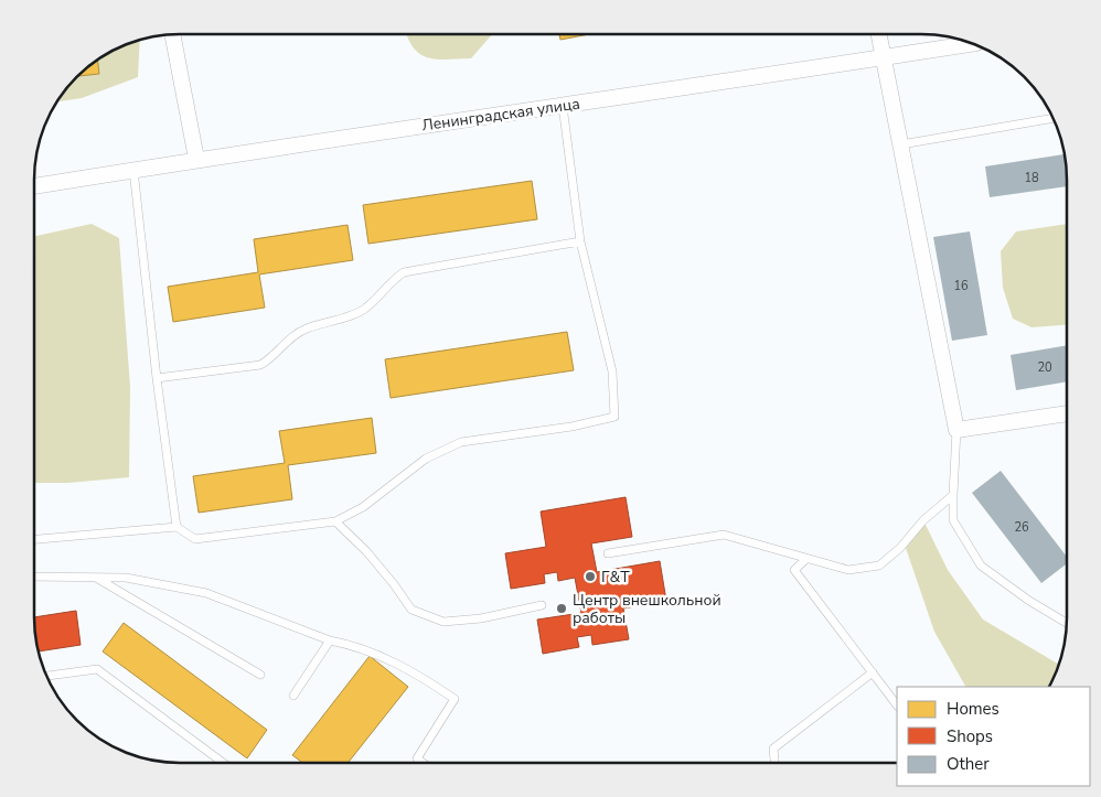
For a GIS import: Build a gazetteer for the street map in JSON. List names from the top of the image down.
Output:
{
  "streets": {
    "street": ["Ленинградская улица"]
  },
  "places": ["Г&Т", "Центр внешкольной работы"],
  "house_numbers": [
    "18",
    "16",
    "20",
    "26"
  ],
  "legend": ["Homes", "Shops", "Other"]
}
